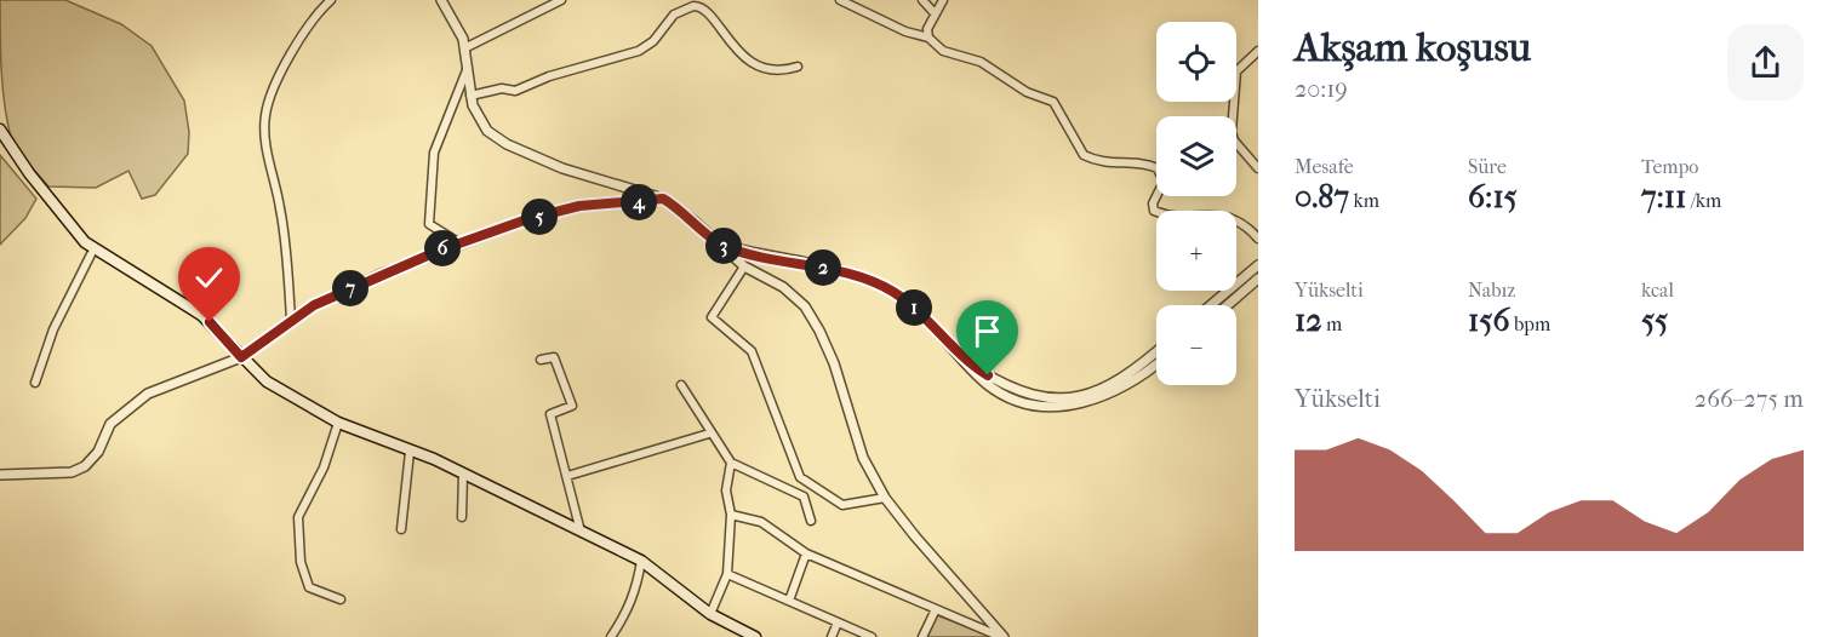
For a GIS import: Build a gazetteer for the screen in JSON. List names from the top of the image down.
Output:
{
  "page": {
    "heading": ["Akşam koşusu", "20:19"],
    "map_buttons": ["+", "−"],
    "stats": [
      ["Mesafe", "0.87 km"],
      ["Süre", "6:15"],
      ["Tempo", "7:11 /km"],
      ["Yükselti", "12 m"],
      ["Nabız", "156 bpm"],
      ["kcal", "55"]
    ],
    "pins": [
      "4",
      "5",
      "3",
      "6",
      "2",
      "7",
      "1"
    ],
    "chart": ["Yükselti", "266–275 m"]
  }
}
